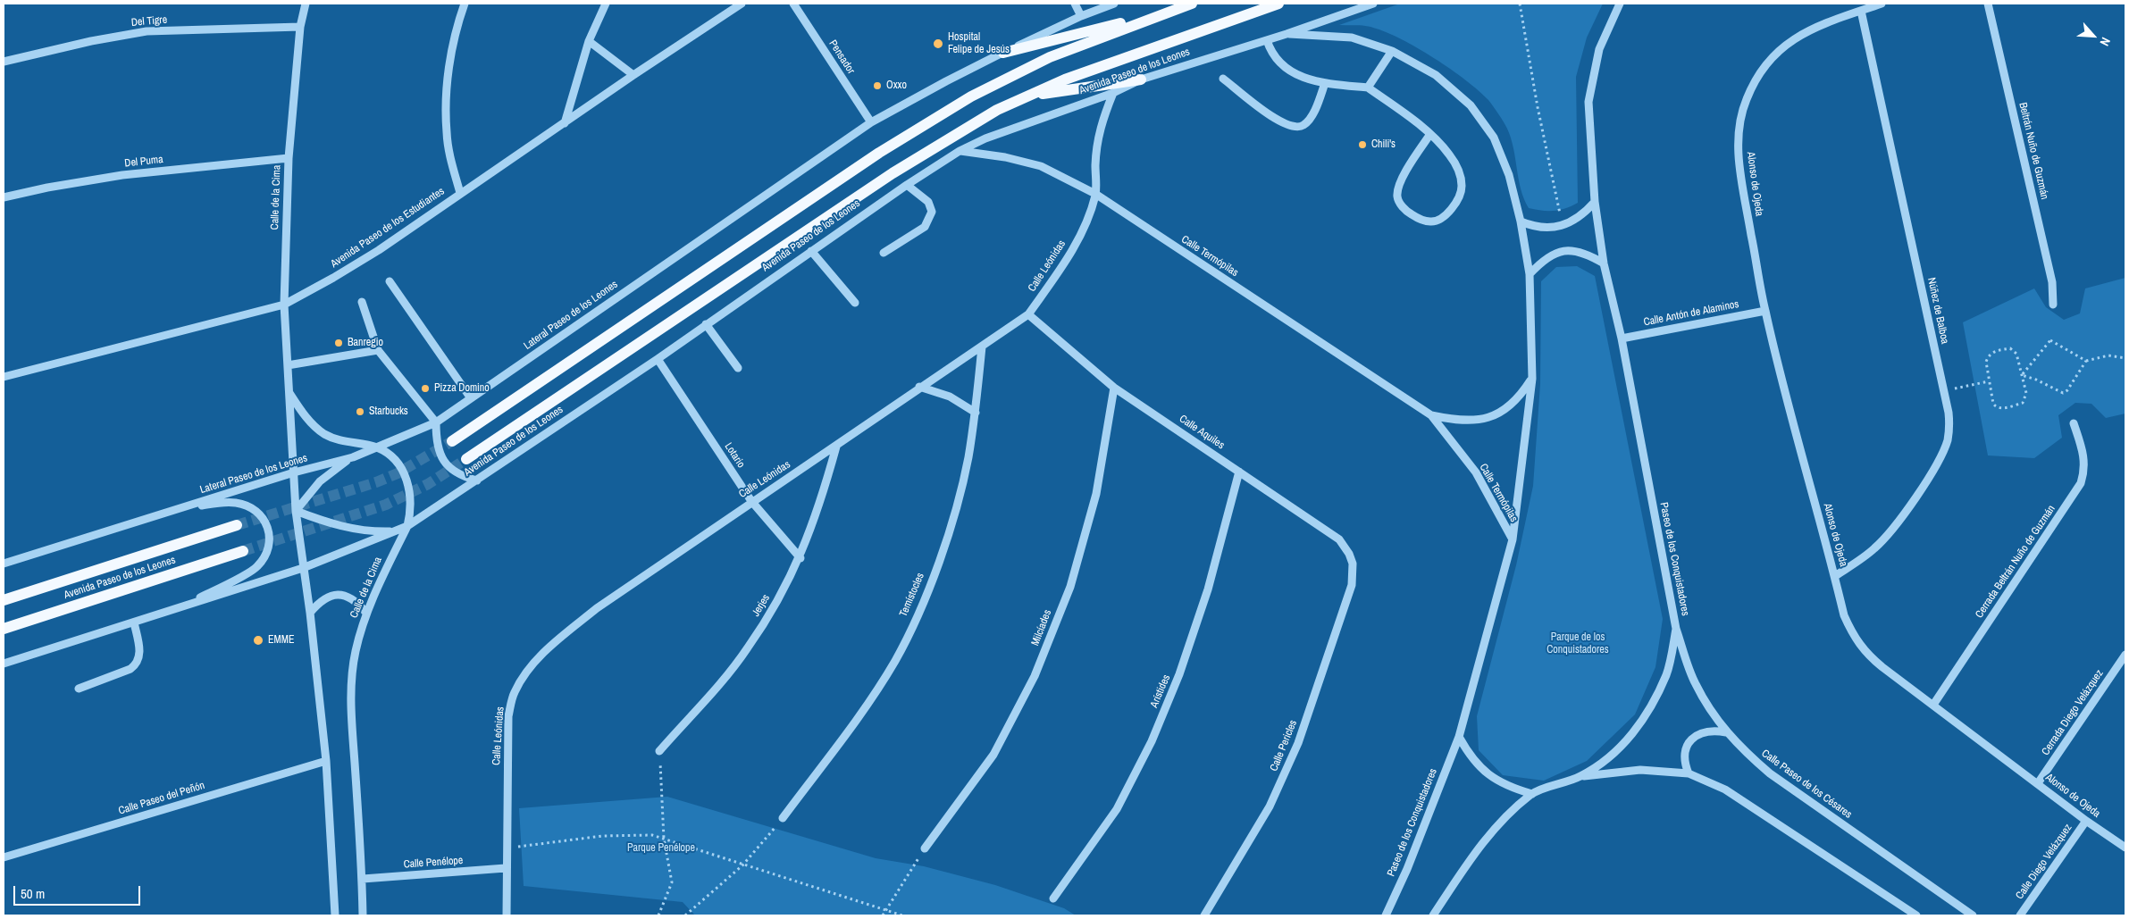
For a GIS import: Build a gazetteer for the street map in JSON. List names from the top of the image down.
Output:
{
  "streets": {
    "main road": ["Avenida Paseo de los Leones"],
    "street": [
      "Del Tigre",
      "Pensador",
      "Beltrán Nuño de Guzmán",
      "Del Puma",
      "Alonso de Ojeda",
      "Calle de la Cima",
      "Avenida Paseo de los Estudiantes",
      "Calle Termópilas",
      "Calle Leónidas",
      "Núñez de Balboa",
      "Calle Antón de Alaminos",
      "Lateral Paseo de los Leones",
      "Calle Aquiles",
      "Lotario",
      "Paseo de los Conquistadores",
      "Cerrada Beltrán Nuño de Guzmán",
      "Temístocles",
      "Jerjes",
      "Milcíades",
      "Arístides",
      "Cerrada Diego Velázquez",
      "Calle Pericles",
      "Calle Paseo de los Césares",
      "Calle Paseo del Peñón",
      "Calle Diego Velázquez",
      "Calle Penélope"
    ]
  },
  "crossings": [
    ["Del Tigre", "Calle de la Cima"],
    ["Pensador", "Lateral Paseo de los Leones"],
    ["Avenida Paseo de los Leones", "Calle de la Cima"],
    ["Avenida Paseo de los Leones", "Calle Termópilas"],
    ["Avenida Paseo de los Leones", "Calle Leónidas"],
    ["Avenida Paseo de los Leones", "Lotario"],
    ["Avenida Paseo de los Leones", "Paseo de los Conquistadores"],
    ["Del Puma", "Calle de la Cima"],
    ["Alonso de Ojeda", "Núñez de Balboa"],
    ["Alonso de Ojeda", "Calle Antón de Alaminos"],
    ["Alonso de Ojeda", "Cerrada Beltrán Nuño de Guzmán"],
    ["Alonso de Ojeda", "Cerrada Diego Velázquez"],
    ["Alonso de Ojeda", "Calle Diego Velázquez"],
    ["Calle de la Cima", "Avenida Paseo de los Estudiantes"],
    ["Calle de la Cima", "Lateral Paseo de los Leones"],
    ["Calle de la Cima", "Calle Paseo del Peñón"],
    ["Calle de la Cima", "Calle Penélope"],
    ["Calle Termópilas", "Calle Leónidas"],
    ["Calle Termópilas", "Paseo de los Conquistadores"],
    ["Calle Leónidas", "Calle Aquiles"],
    ["Calle Leónidas", "Lotario"],
    ["Calle Leónidas", "Temístocles"],
    ["Calle Leónidas", "Jerjes"],
    ["Calle Leónidas", "Calle Penélope"],
    ["Calle Antón de Alaminos", "Paseo de los Conquistadores"],
    ["Calle Aquiles", "Milcíades"],
    ["Calle Aquiles", "Arístides"],
    ["Calle Aquiles", "Calle Pericles"],
    ["Lotario", "Jerjes"],
    ["Paseo de los Conquistadores", "Calle Paseo de los Césares"]
  ],
  "parks": ["Parque de los Conquistadores", "Parque Penélope"],
  "places": [
    "Hospital Felipe de Jesús",
    "Oxxo",
    "Chili's",
    "Banregio",
    "Pizza Domino",
    "Starbucks",
    "EMME"
  ],
  "scale_bar": "50 m",
  "north": "bottom right"
}
